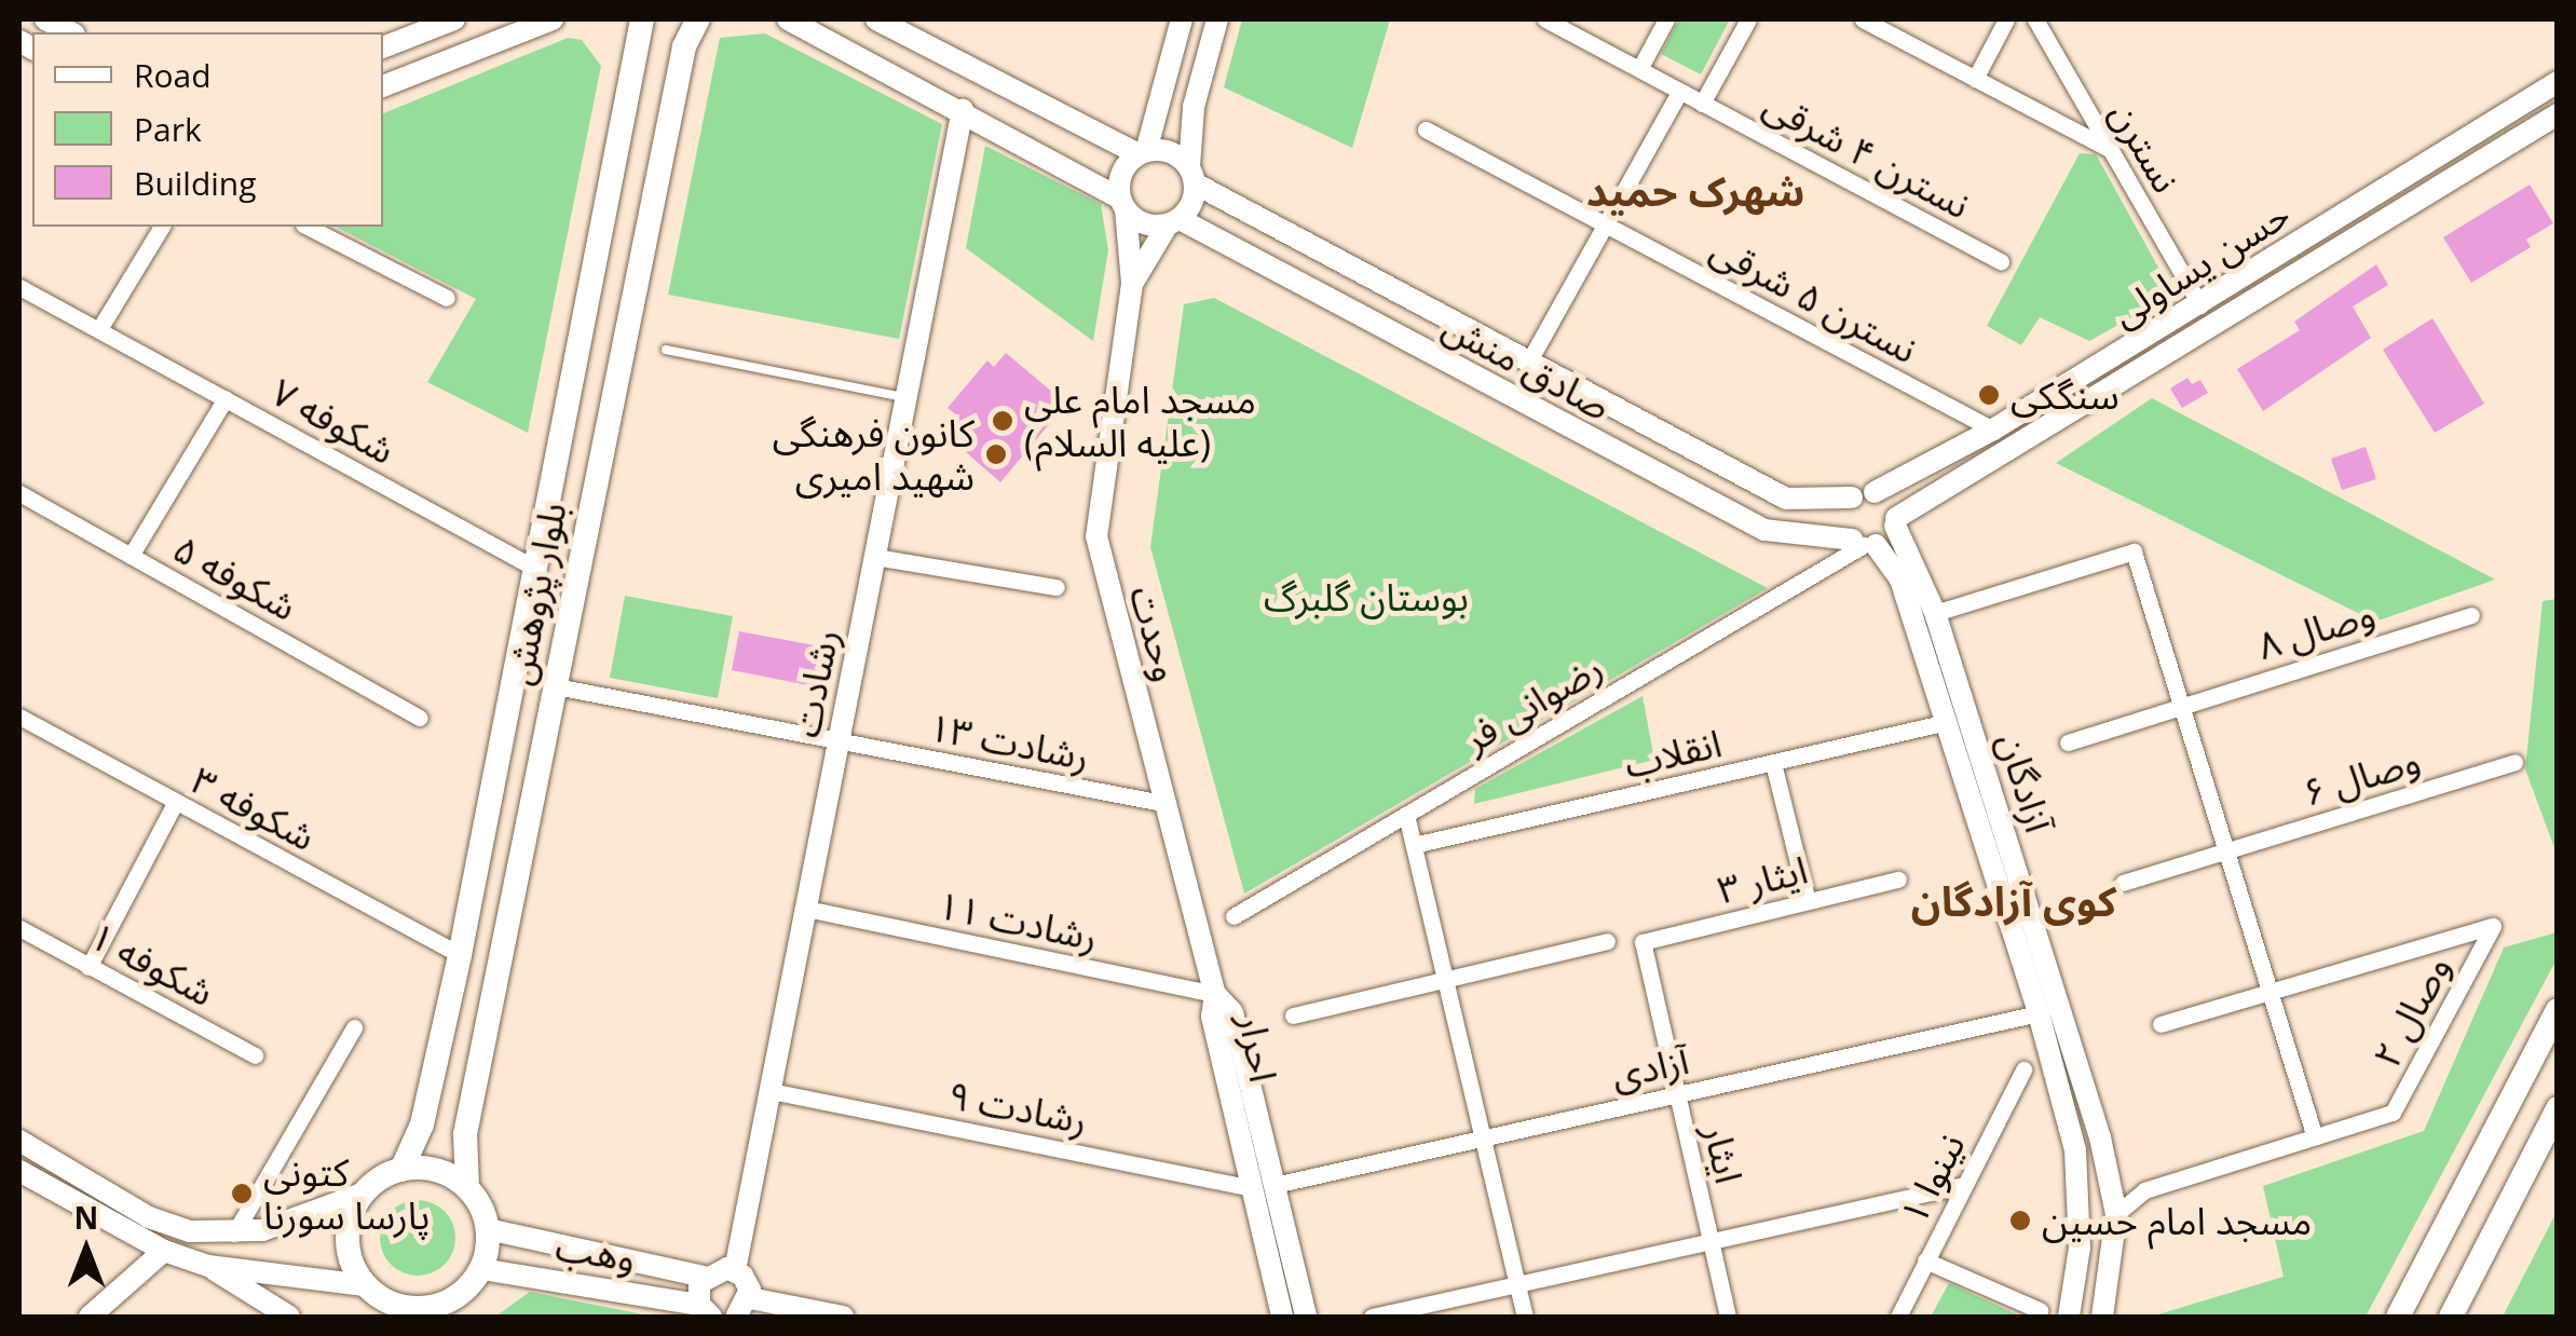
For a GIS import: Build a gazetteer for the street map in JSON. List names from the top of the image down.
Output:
{
  "streets": {
    "main road": ["بلوار پژوهش"],
    "street": [
      "نسترن",
      "نسترن ۴ شرقی",
      "حسن یساولی",
      "نسترن ۵ شرقی",
      "صادق منش",
      "شکوفه ۷",
      "شکوفه ۵",
      "وصال ۸",
      "وحدت",
      "رشادت",
      "رضوانی فر",
      "رشادت ۱۳",
      "انقلاب",
      "وصال ۶",
      "آزادگان",
      "شکوفه ۳",
      "ایثار ۳",
      "رشادت ۱۱",
      "شکوفه ۱",
      "وصال ۲",
      "احرار",
      "آزادی",
      "رشادت ۹",
      "ایثار",
      "نینوا ۱",
      "وهب"
    ]
  },
  "crossings": [
    ["نسترن", "حسن یساولی"],
    ["حسن یساولی", "نسترن ۵ شرقی"],
    ["حسن یساولی", "صادق منش"],
    ["حسن یساولی", "رضوانی فر"],
    ["حسن یساولی", "آزادگان"],
    ["صادق منش", "وحدت"],
    ["صادق منش", "رضوانی فر"],
    ["صادق منش", "آزادگان"],
    ["شکوفه ۷", "بلوار پژوهش"],
    ["بلوار پژوهش", "رشادت ۱۳"],
    ["بلوار پژوهش", "شکوفه ۳"],
    ["بلوار پژوهش", "وهب"],
    ["وحدت", "رشادت ۱۳"],
    ["وحدت", "رشادت ۱۱"],
    ["وحدت", "احرار"],
    ["رشادت", "رشادت ۱۳"],
    ["رشادت", "رشادت ۱۱"],
    ["رشادت", "رشادت ۹"],
    ["رضوانی فر", "آزادگان"],
    ["انقلاب", "آزادگان"],
    ["آزادگان", "وصال ۲"],
    ["آزادگان", "آزادی"],
    ["ایثار ۳", "ایثار"],
    ["رشادت ۱۱", "احرار"],
    ["احرار", "آزادی"],
    ["احرار", "رشادت ۹"],
    ["آزادی", "رشادت ۹"],
    ["آزادی", "ایثار"]
  ],
  "districts": ["شهرک حمید", "کوی آزادگان"],
  "parks": ["بوستان گلبرگ"],
  "places": [
    "سنگکی",
    "مسجد امام علی (علیه السلام)",
    "کانون فرهنگی شهید امیری",
    "کتونی پارسا سورنا",
    "مسجد امام حسین"
  ],
  "legend": ["Road", "Park", "Building"],
  "north": "top"
}
